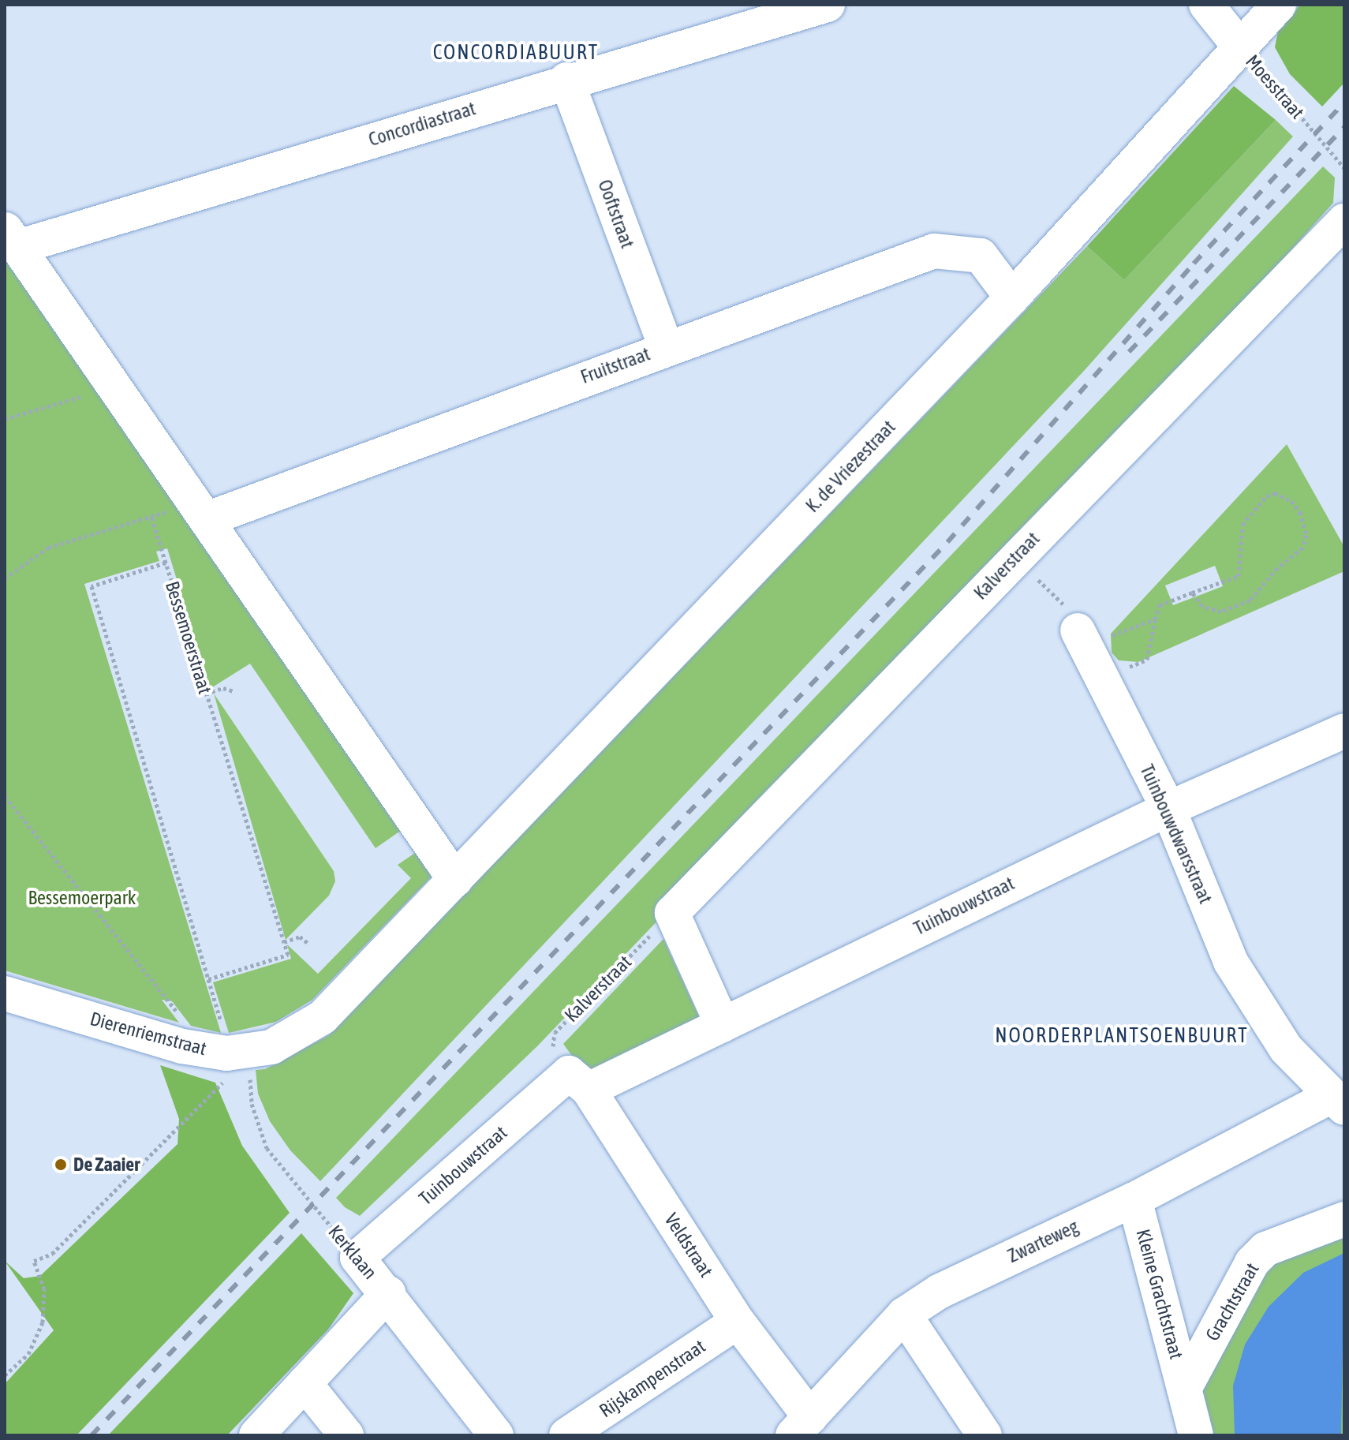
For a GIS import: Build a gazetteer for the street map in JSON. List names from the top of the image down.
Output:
{
  "streets": {
    "street": [
      "Moesstraat",
      "Concordiastraat",
      "Ooftstraat",
      "Fruitstraat",
      "K. de Vriezestraat",
      "Kalverstraat",
      "Tuinbouwdwarsstraat",
      "Tuinbouwstraat",
      "Dierenriemstraat",
      "Zwarteweg",
      "Veldstraat",
      "Kerklaan",
      "Kleine Grachtstraat",
      "Grachtstraat",
      "Rijskampenstraat"
    ],
    "path": ["Bessemoerstraat"]
  },
  "crossings": [
    ["Moesstraat", "K. de Vriezestraat"],
    ["Concordiastraat", "Ooftstraat"],
    ["Ooftstraat", "Fruitstraat"],
    ["Fruitstraat", "K. de Vriezestraat"],
    ["Kalverstraat", "Tuinbouwstraat"],
    ["Kalverstraat", "Veldstraat"],
    ["Bessemoerstraat", "Dierenriemstraat"],
    ["Bessemoerstraat", "Kerklaan"],
    ["Tuinbouwdwarsstraat", "Tuinbouwstraat"],
    ["Tuinbouwdwarsstraat", "Zwarteweg"],
    ["Tuinbouwstraat", "Veldstraat"],
    ["Tuinbouwstraat", "Kerklaan"],
    ["Dierenriemstraat", "Kerklaan"],
    ["Zwarteweg", "Veldstraat"],
    ["Zwarteweg", "Kleine Grachtstraat"],
    ["Veldstraat", "Rijskampenstraat"],
    ["Kleine Grachtstraat", "Grachtstraat"]
  ],
  "districts": ["CONCORDIABUURT", "NOORDERPLANTSOENBUURT"],
  "parks": ["Bessemoerpark"],
  "places": ["De Zaaier"]
}
